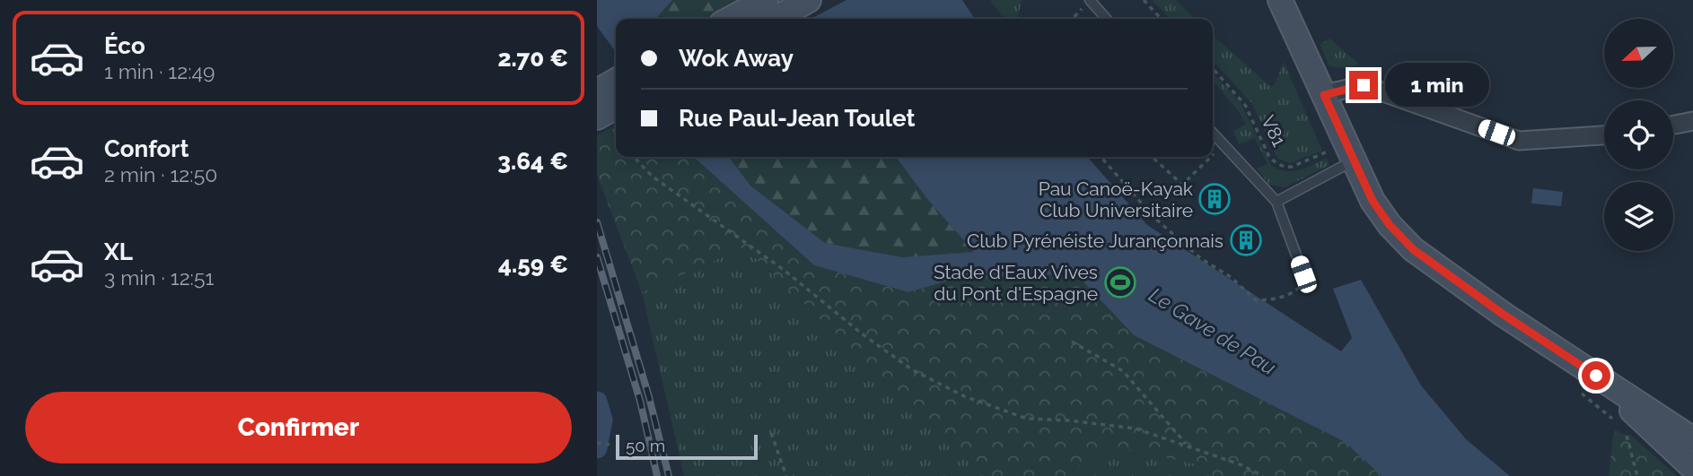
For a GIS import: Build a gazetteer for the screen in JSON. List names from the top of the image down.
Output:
{
  "streets": {
    "path": ["V81"]
  },
  "water": ["Le Gave de Pau"],
  "places": {
    "building": ["Pau Canoë-Kayak Club Universitaire", "Club Pyrénéiste Jurançonnais"],
    "sports": ["Stade d'Eaux Vives du Pont d'Espagne"]
  },
  "scale_bar": "50 m",
  "north": "left",
  "page": {
    "list": [
      {
        "name": "Éco",
        "note": "1 min · 12:49",
        "value": "2.70 €"
      },
      {
        "name": "Confort",
        "note": "2 min · 12:50",
        "value": "3.64 €"
      },
      {
        "name": "XL",
        "note": "3 min · 12:51",
        "value": "4.59 €"
      }
    ],
    "banner": ["Wok Away", "Rue Paul-Jean Toulet"],
    "bubble": "1 min",
    "buttons": "Confirmer",
    "scale": "50 m"
  }
}
